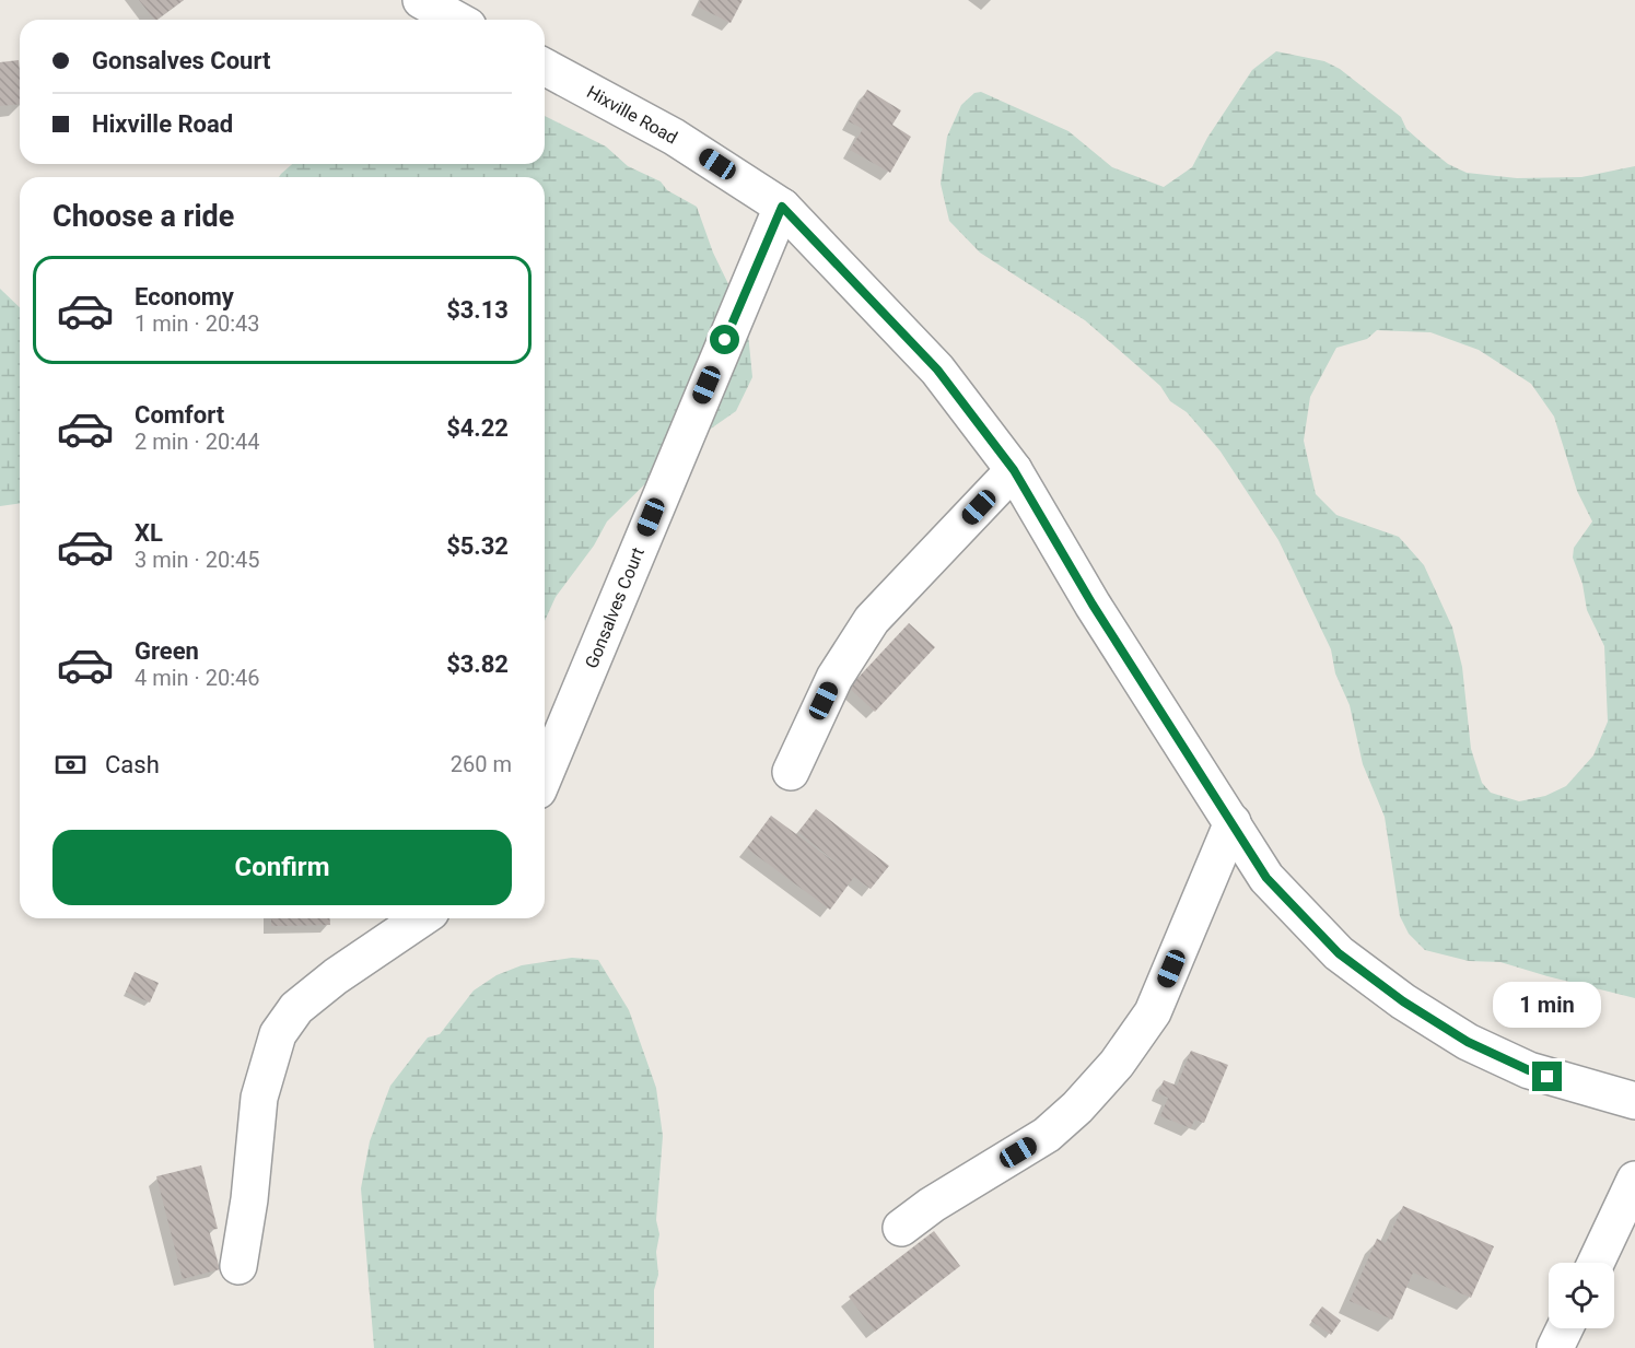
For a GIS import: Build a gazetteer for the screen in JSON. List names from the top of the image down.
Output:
{
  "streets": {
    "street": ["Hixville Road", "Gonsalves Court"]
  },
  "crossings": [
    ["Hixville Road", "Gonsalves Court"]
  ],
  "page": {
    "banner": ["Gonsalves Court", "Hixville Road"],
    "heading": "Choose a ride",
    "list": [
      {
        "name": "Economy",
        "note": "1 min · 20:43",
        "value": "$3.13"
      },
      {
        "name": "Comfort",
        "note": "2 min · 20:44",
        "value": "$4.22"
      },
      {
        "name": "XL",
        "note": "3 min · 20:45",
        "value": "$5.32"
      },
      {
        "name": "Green",
        "note": "4 min · 20:46",
        "value": "$3.82"
      }
    ],
    "pay": ["Cash", "260 m"],
    "buttons": "Confirm",
    "bubble": "1 min"
  }
}
